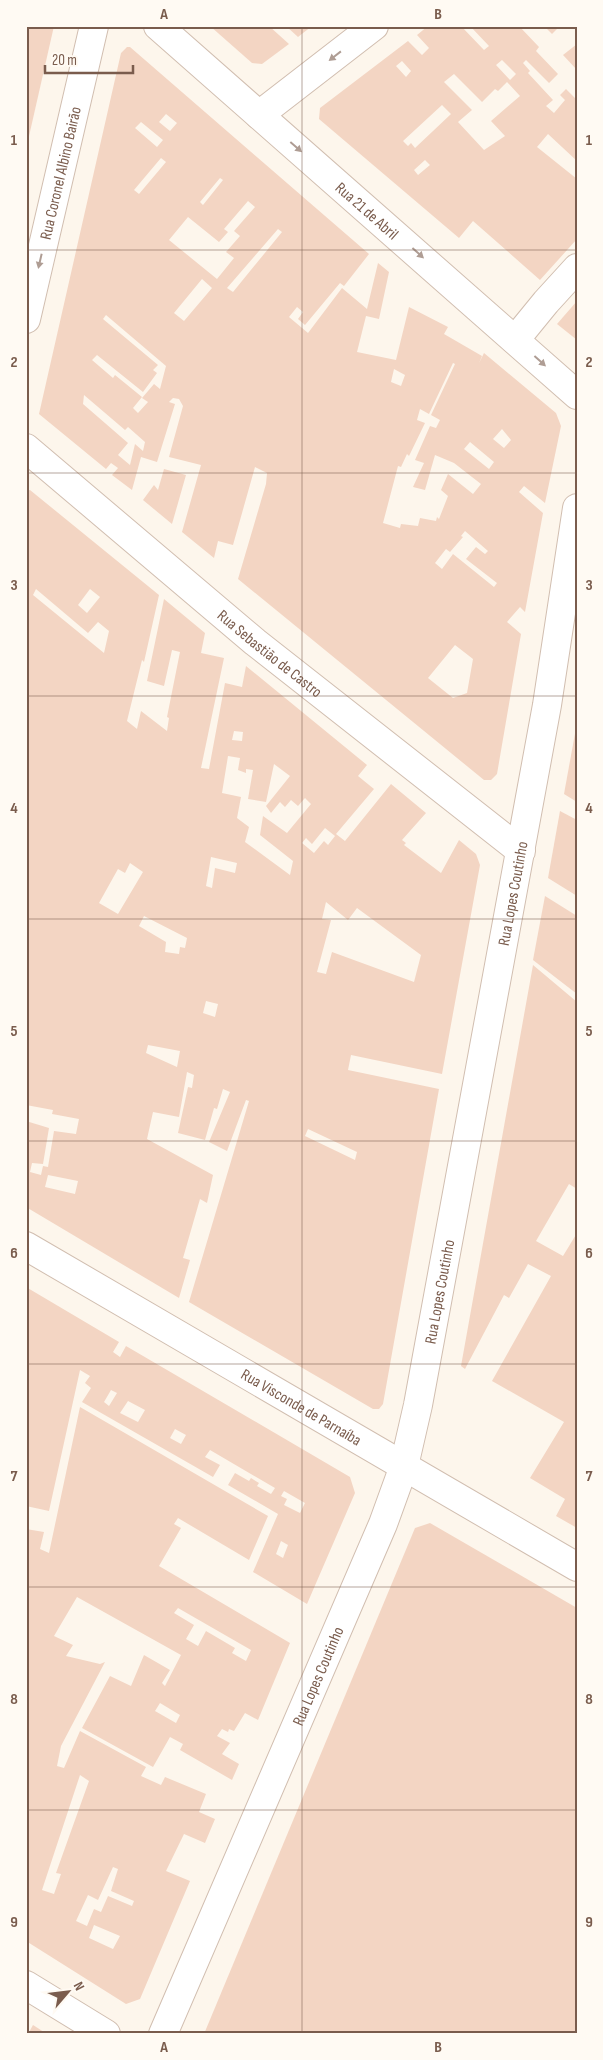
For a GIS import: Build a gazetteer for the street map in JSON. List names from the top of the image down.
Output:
{
  "streets": {
    "street": [
      "Rua Coronel Albino Bairão",
      "Rua 21 de Abril",
      "Rua Sebastião de Castro",
      "Rua Lopes Coutinho",
      "Rua Visconde de Parnaíba"
    ]
  },
  "crossings": [
    ["Rua Sebastião de Castro", "Rua Lopes Coutinho"],
    ["Rua Lopes Coutinho", "Rua Visconde de Parnaíba"]
  ],
  "one_way": ["Rua Coronel Albino Bairão", "Rua 21 de Abril"],
  "scale_bar": "20 m",
  "north": "top right",
  "grid": {
    "columns": ["A", "B"],
    "rows": [
      "1",
      "2",
      "3",
      "4",
      "5",
      "6",
      "7",
      "8",
      "9"
    ]
  }
}
